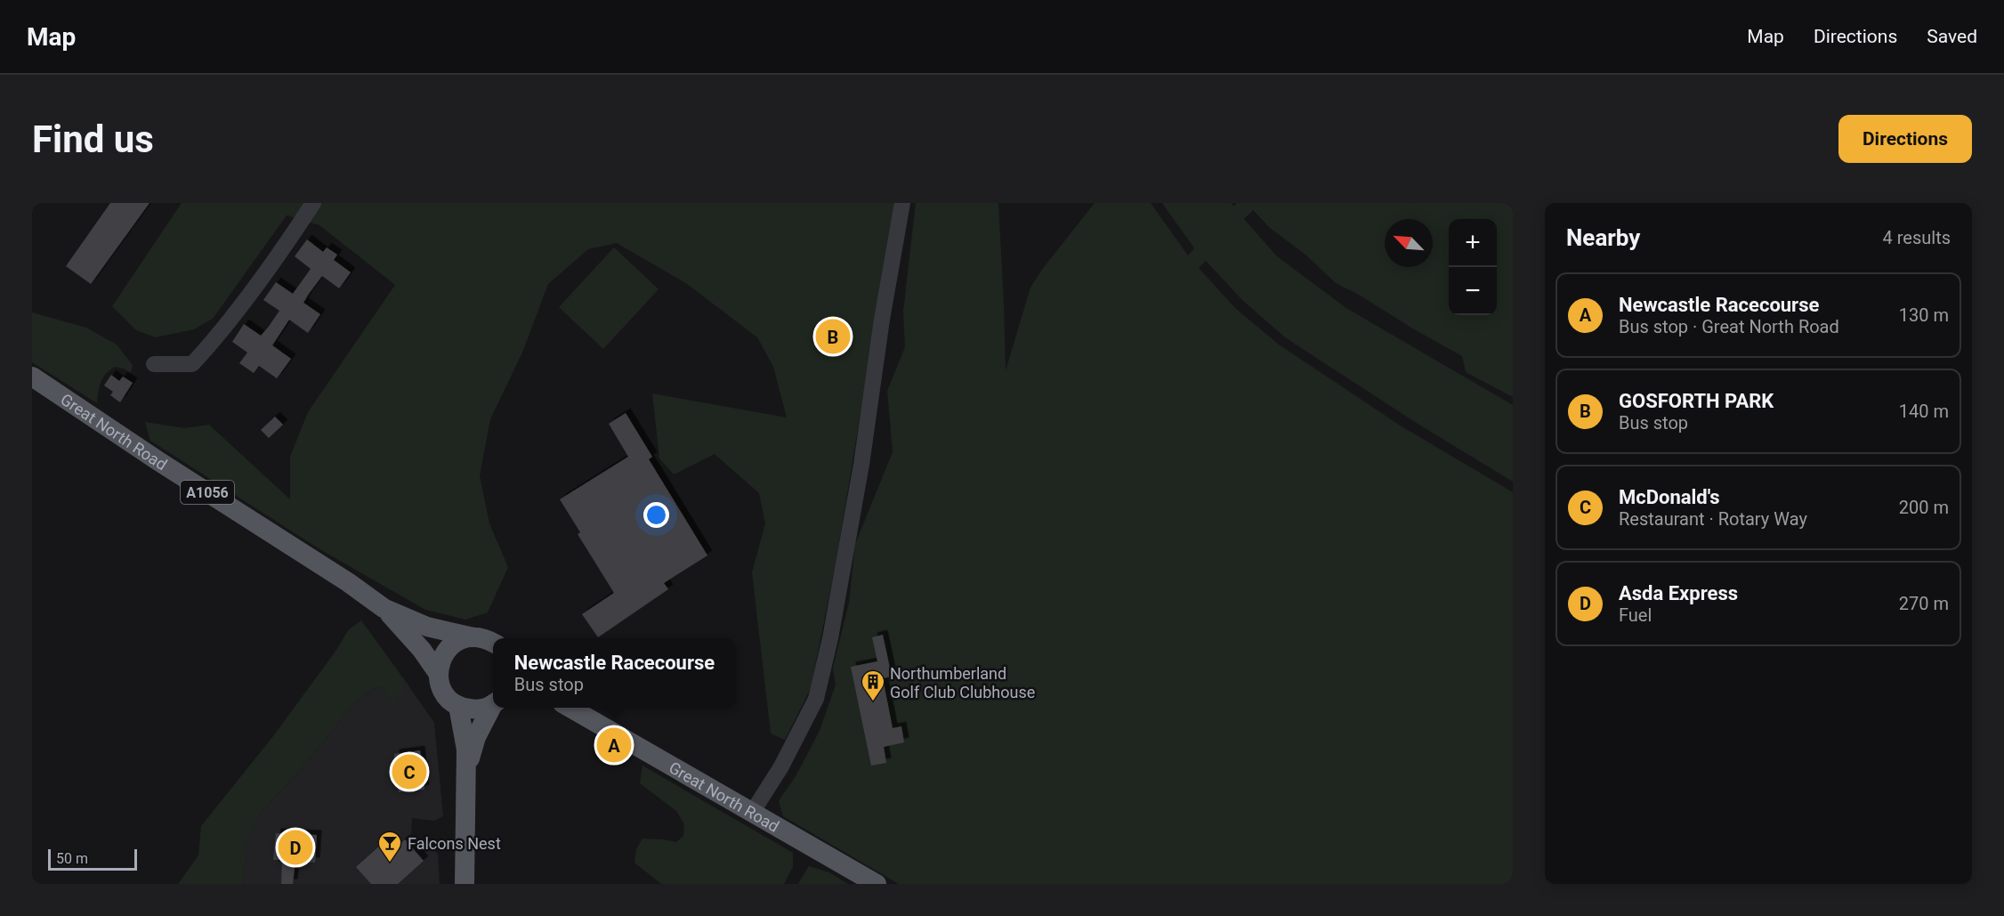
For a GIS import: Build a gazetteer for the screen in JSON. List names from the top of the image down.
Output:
{
  "streets": {
    "main road": ["Great North Road", "A1056"]
  },
  "crossings": [
    ["Great North Road", "A1056"]
  ],
  "places": {
    "building": ["Northumberland Golf Club Clubhouse"],
    "bar": ["Falcons Nest"]
  },
  "scale_bar": "50 m",
  "north": "top left",
  "page": {
    "header": "Map",
    "nav": ["Map", "Directions", "Saved"],
    "buttons": "Directions",
    "title": "Find us",
    "heading": ["Nearby", "4 results"],
    "map_buttons": ["+", "−"],
    "list": [
      {
        "mark": "A",
        "name": "Newcastle Racecourse",
        "note": "Bus stop · Great North Road",
        "value": "130 m"
      },
      {
        "mark": "B",
        "name": "GOSFORTH PARK",
        "note": "Bus stop",
        "value": "140 m"
      },
      {
        "mark": "C",
        "name": "McDonald's",
        "note": "Restaurant · Rotary Way",
        "value": "200 m"
      },
      {
        "mark": "D",
        "name": "Asda Express",
        "note": "Fuel",
        "value": "270 m"
      }
    ],
    "pins": [
      "B",
      "A",
      "C",
      "D"
    ],
    "popup": ["Newcastle Racecourse", "Bus stop"],
    "scale": "50 m"
  }
}
